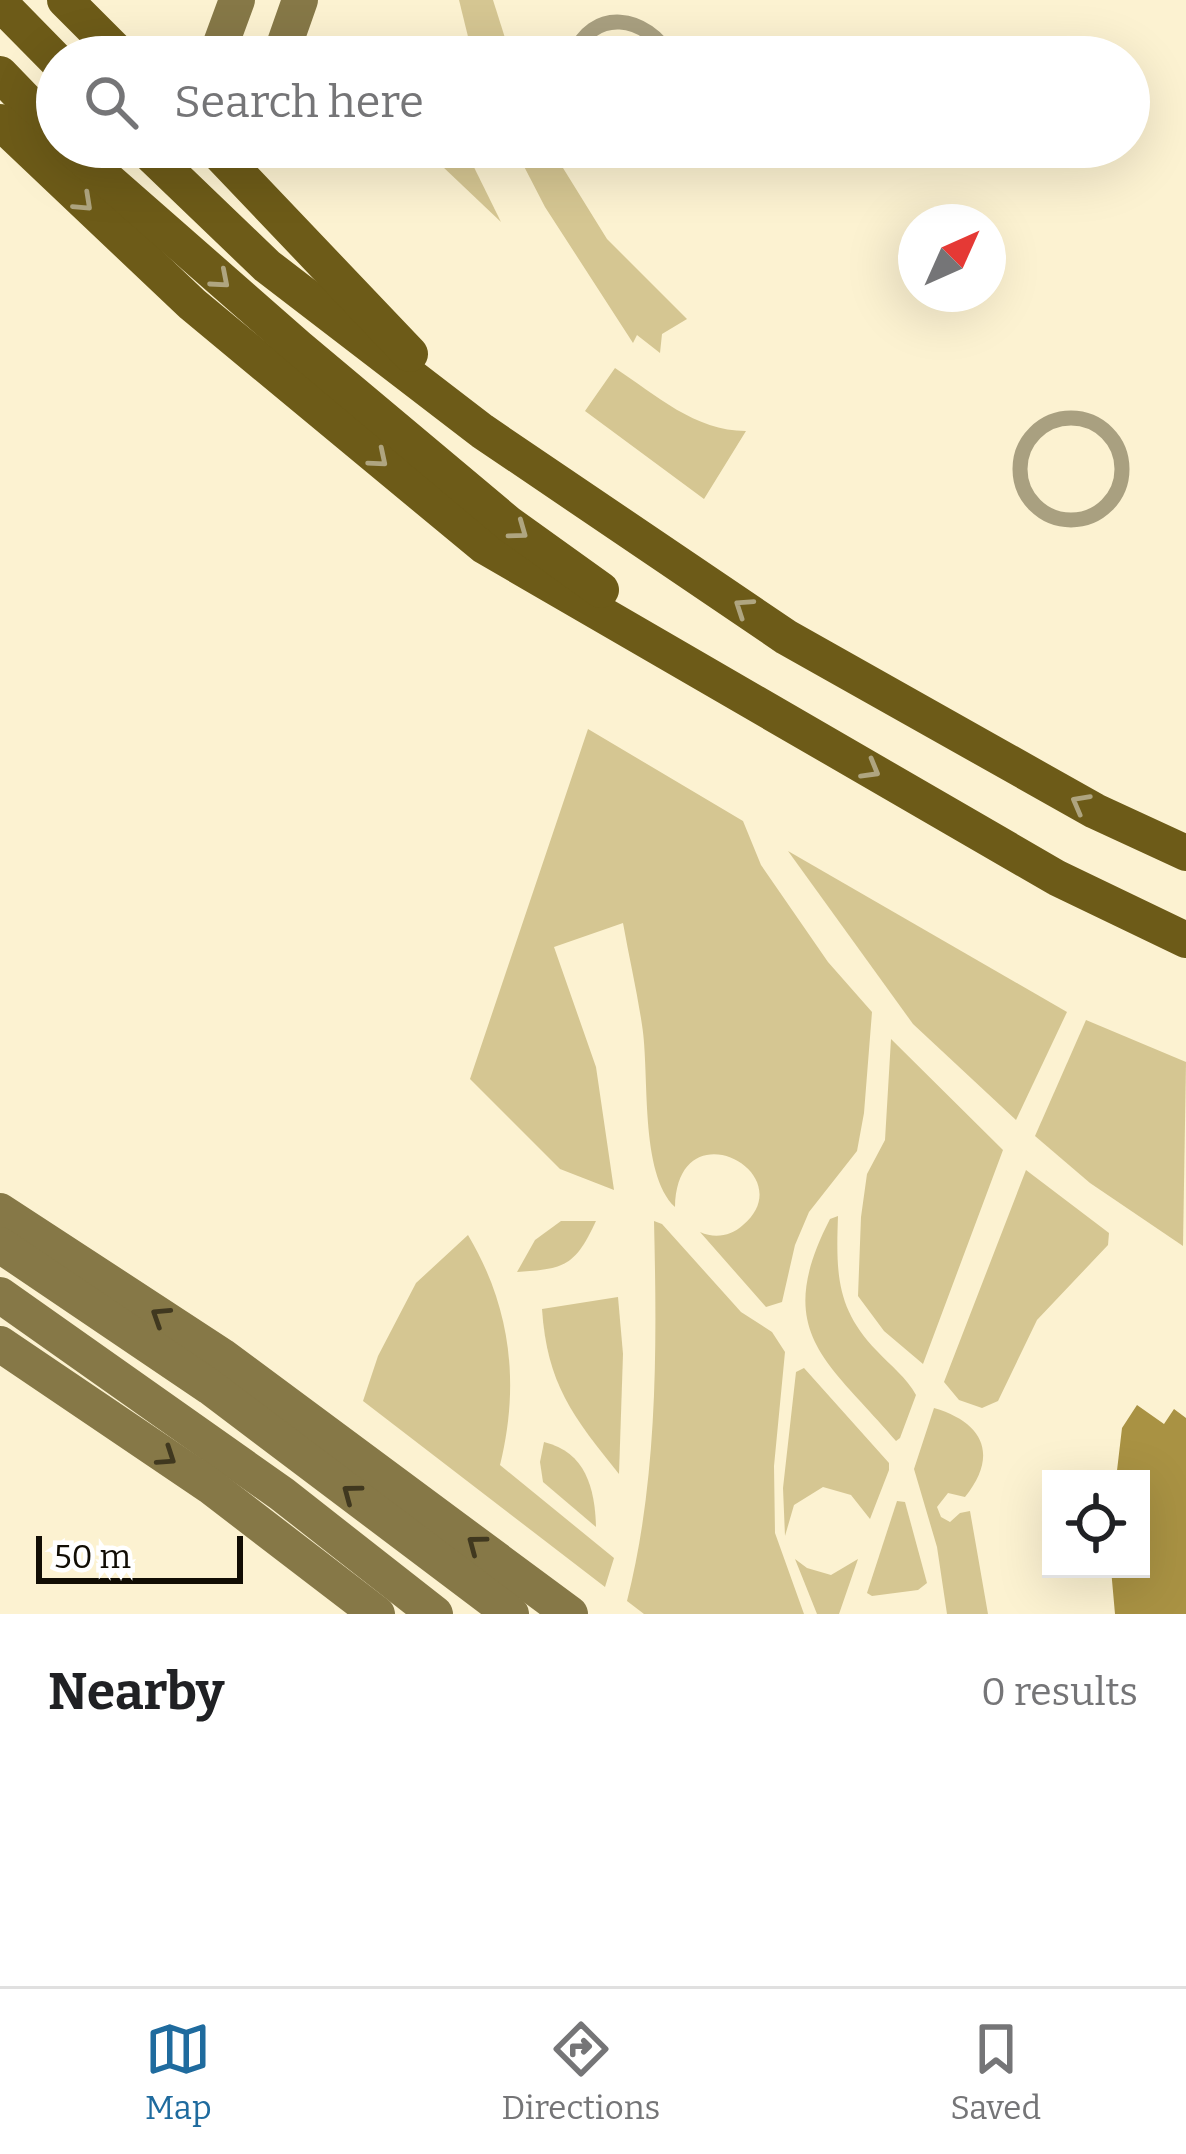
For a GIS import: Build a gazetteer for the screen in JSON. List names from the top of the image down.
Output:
{
  "scale_bar": "50 m",
  "north": "top right",
  "page": {
    "search": "Search here",
    "scale": "50 m",
    "heading": ["Nearby", "0 results"],
    "nav": ["Map", "Directions", "Saved"]
  }
}
